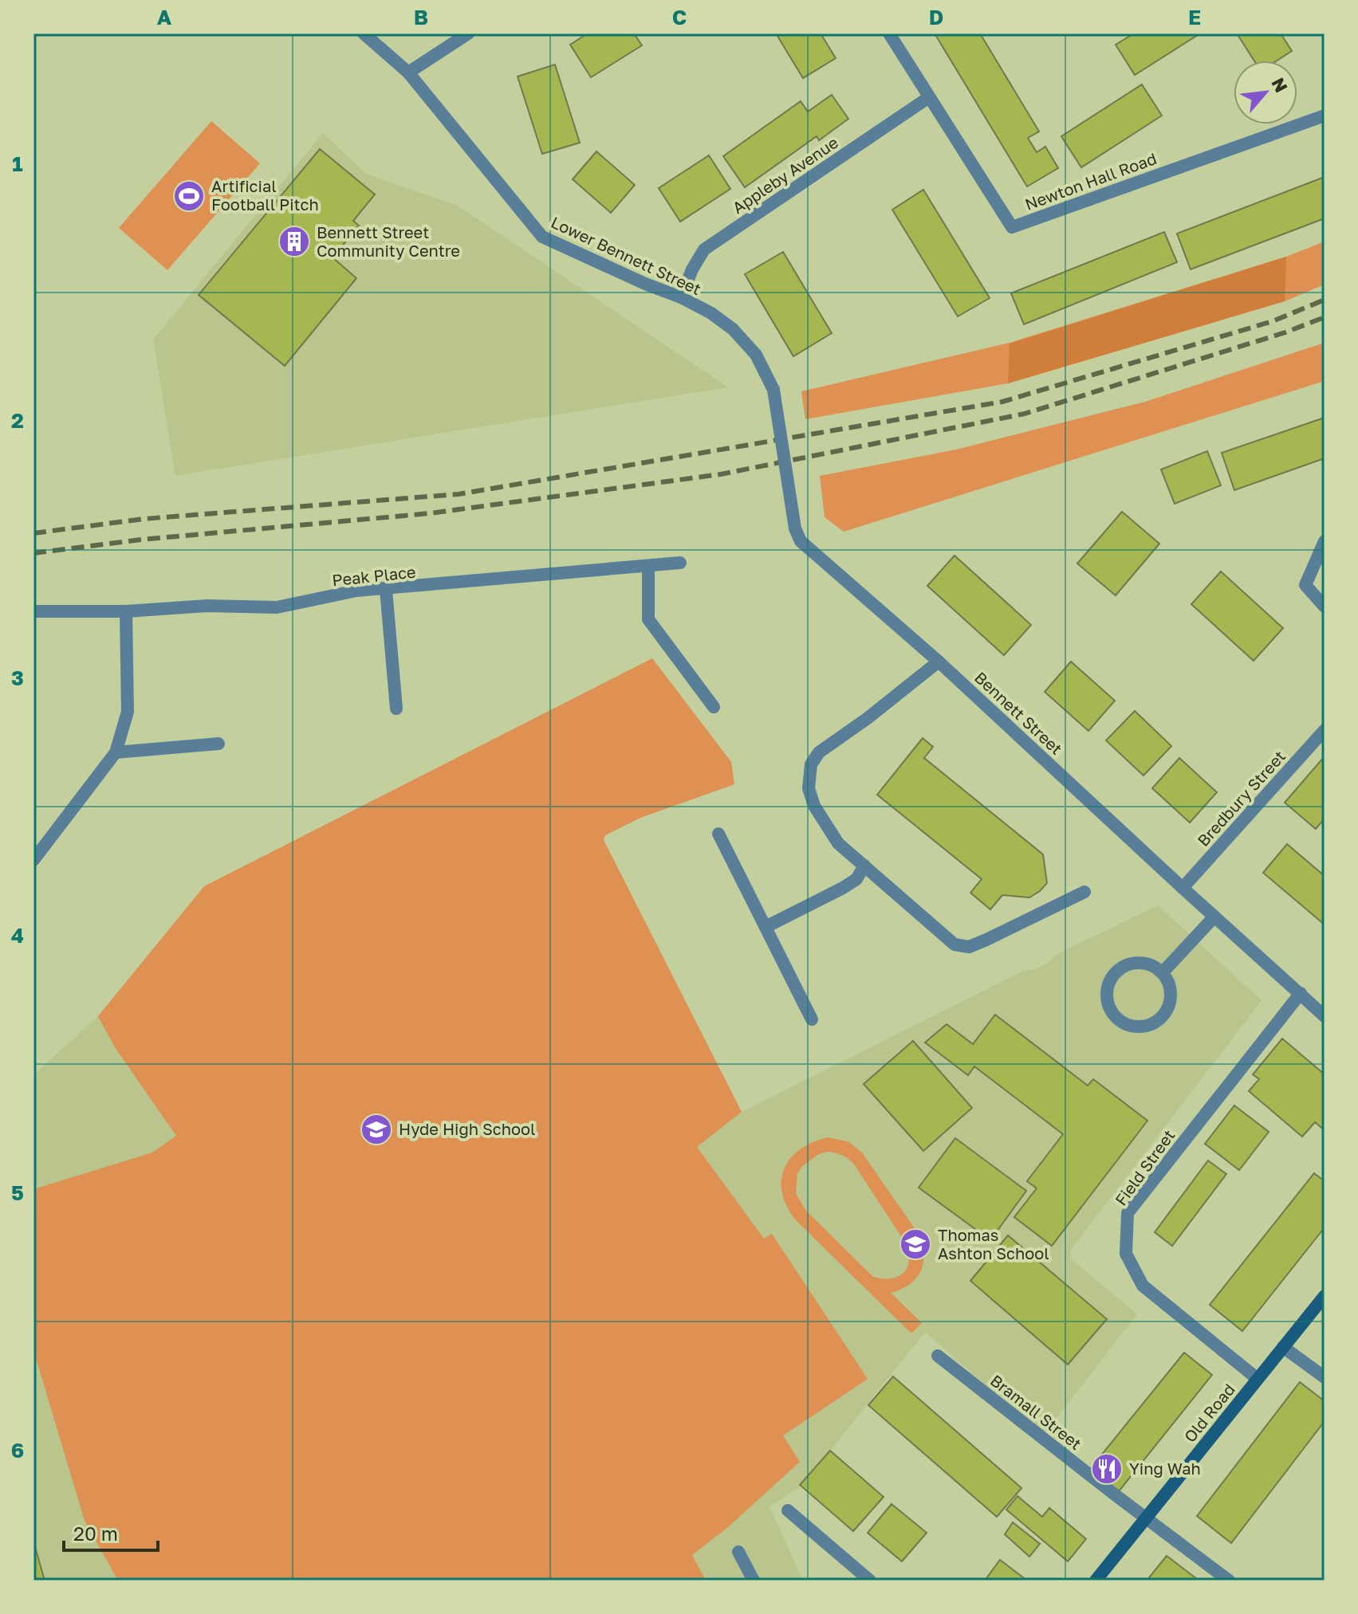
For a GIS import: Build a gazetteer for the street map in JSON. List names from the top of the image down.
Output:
{
  "streets": {
    "main road": ["Old Road"],
    "street": [
      "Appleby Avenue",
      "Newton Hall Road",
      "Lower Bennett Street",
      "Peak Place",
      "Bennett Street",
      "Bredbury Street",
      "Field Street",
      "Bramall Street"
    ]
  },
  "crossings": [
    ["Appleby Avenue", "Newton Hall Road"],
    ["Appleby Avenue", "Lower Bennett Street"],
    ["Lower Bennett Street", "Bennett Street"],
    ["Bennett Street", "Bredbury Street"],
    ["Bennett Street", "Field Street"],
    ["Field Street", "Old Road"],
    ["Bramall Street", "Old Road"]
  ],
  "places": {
    "sports": ["Artificial Football Pitch"],
    "building": ["Bennett Street Community Centre"],
    "school or university": ["Hyde High School", "Thomas Ashton School"],
    "restaurant": ["Ying Wah"]
  },
  "scale_bar": "20 m",
  "north": "top right",
  "grid": {
    "columns": [
      "A",
      "B",
      "C",
      "D",
      "E"
    ],
    "rows": [
      "1",
      "2",
      "3",
      "4",
      "5",
      "6"
    ]
  }
}
